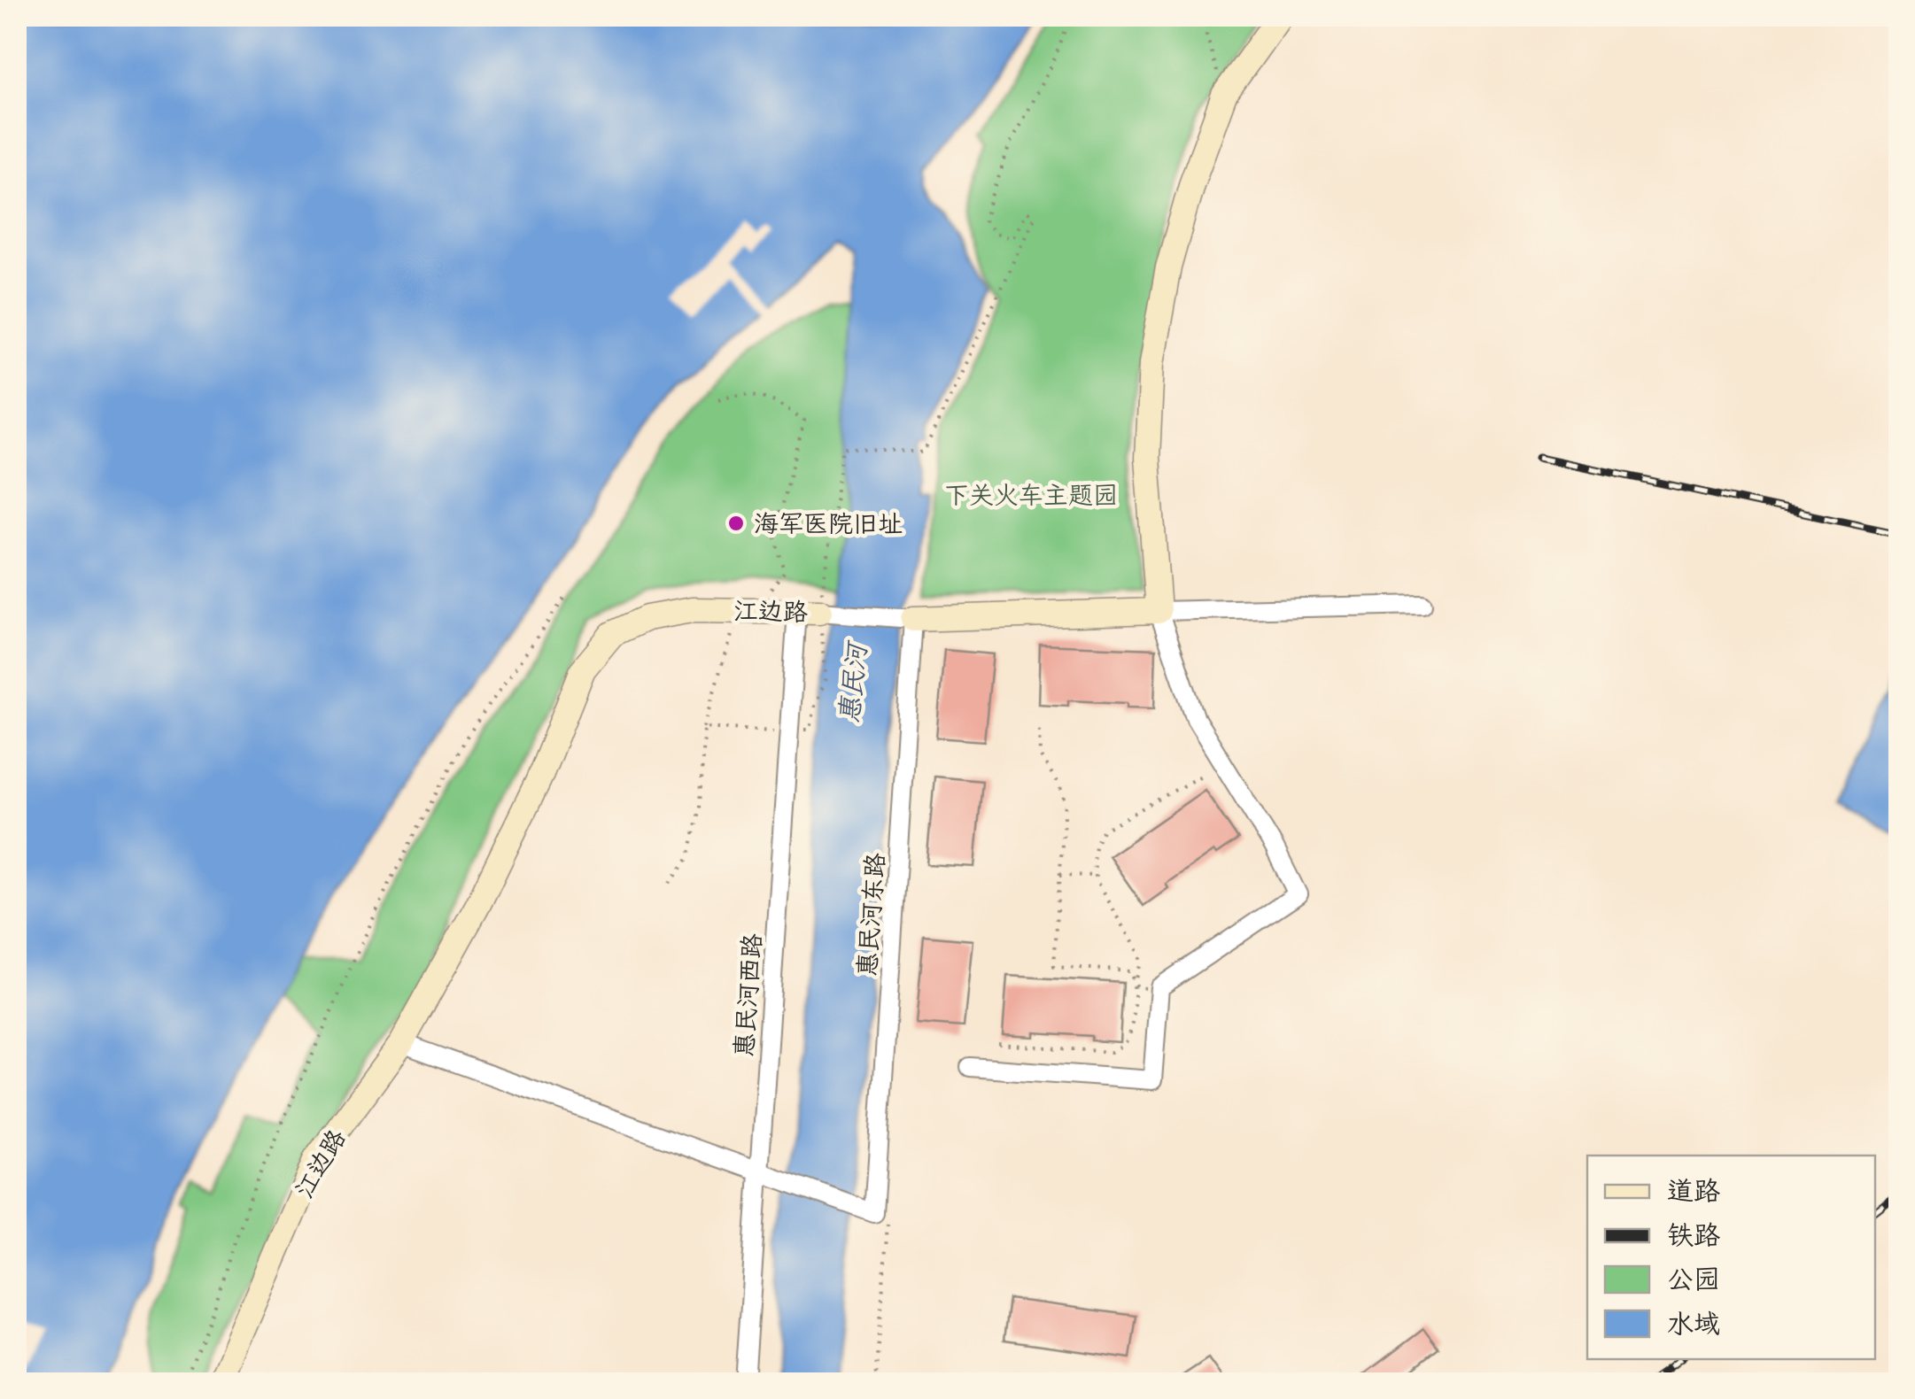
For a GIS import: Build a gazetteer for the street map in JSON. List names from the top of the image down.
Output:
{
  "streets": {
    "street": ["江边路", "惠民河东路", "惠民河西路"]
  },
  "crossings": [
    ["江边路", "惠民河东路"],
    ["江边路", "惠民河西路"],
    ["惠民河东路", "惠民河西路"]
  ],
  "water": ["惠民河"],
  "parks": ["下关火车主题园"],
  "places": ["海军医院旧址"],
  "legend": [
    "道路",
    "铁路",
    "公园",
    "水域"
  ]
}
